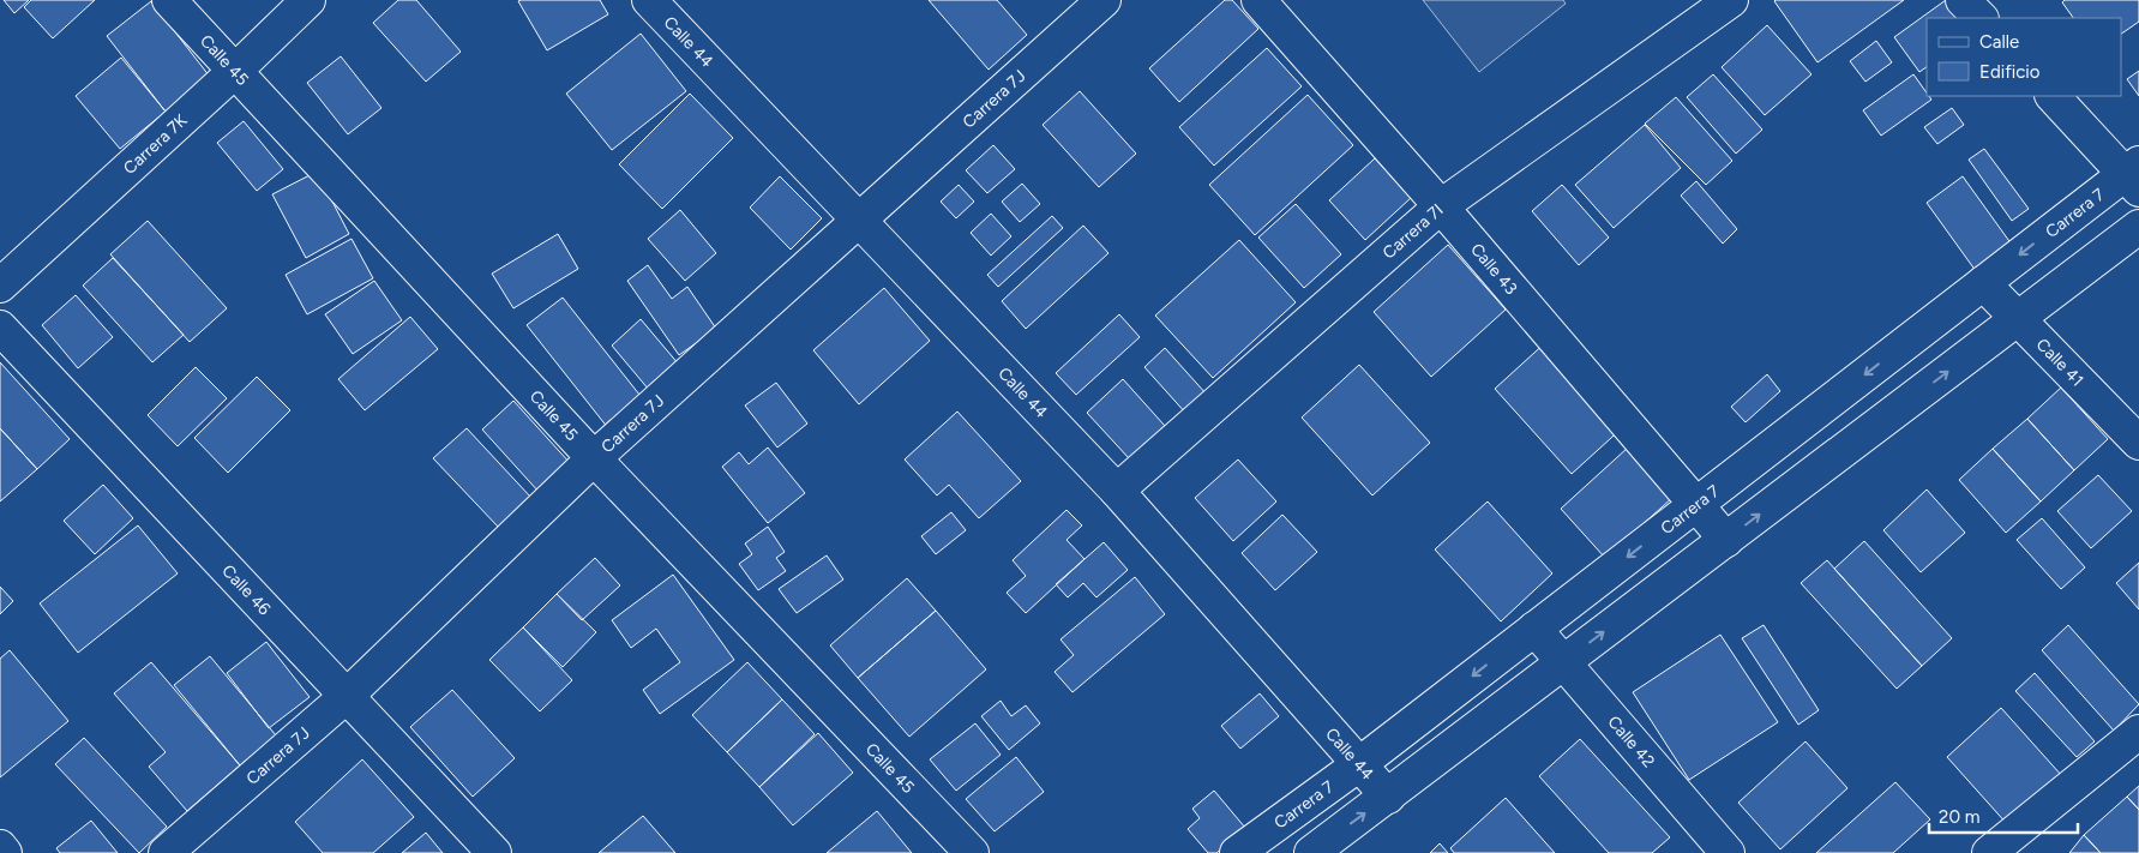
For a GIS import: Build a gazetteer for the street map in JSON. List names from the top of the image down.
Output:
{
  "streets": {
    "street": [
      "Calle 44",
      "Calle 45",
      "Carrera 7J",
      "Carrera 7K",
      "Carrera 7",
      "Carrera 7I",
      "Calle 43",
      "Calle 41",
      "Calle 46",
      "Calle 42"
    ]
  },
  "crossings": [
    ["Calle 44", "Carrera 7J"],
    ["Calle 44", "Carrera 7"],
    ["Calle 44", "Carrera 7I"],
    ["Calle 45", "Carrera 7J"],
    ["Calle 45", "Carrera 7K"],
    ["Carrera 7J", "Calle 46"],
    ["Carrera 7", "Calle 43"],
    ["Carrera 7", "Calle 41"],
    ["Carrera 7", "Calle 42"],
    ["Carrera 7I", "Calle 43"]
  ],
  "legend": ["Calle", "Edificio"],
  "scale_bar": "20 m"
}
